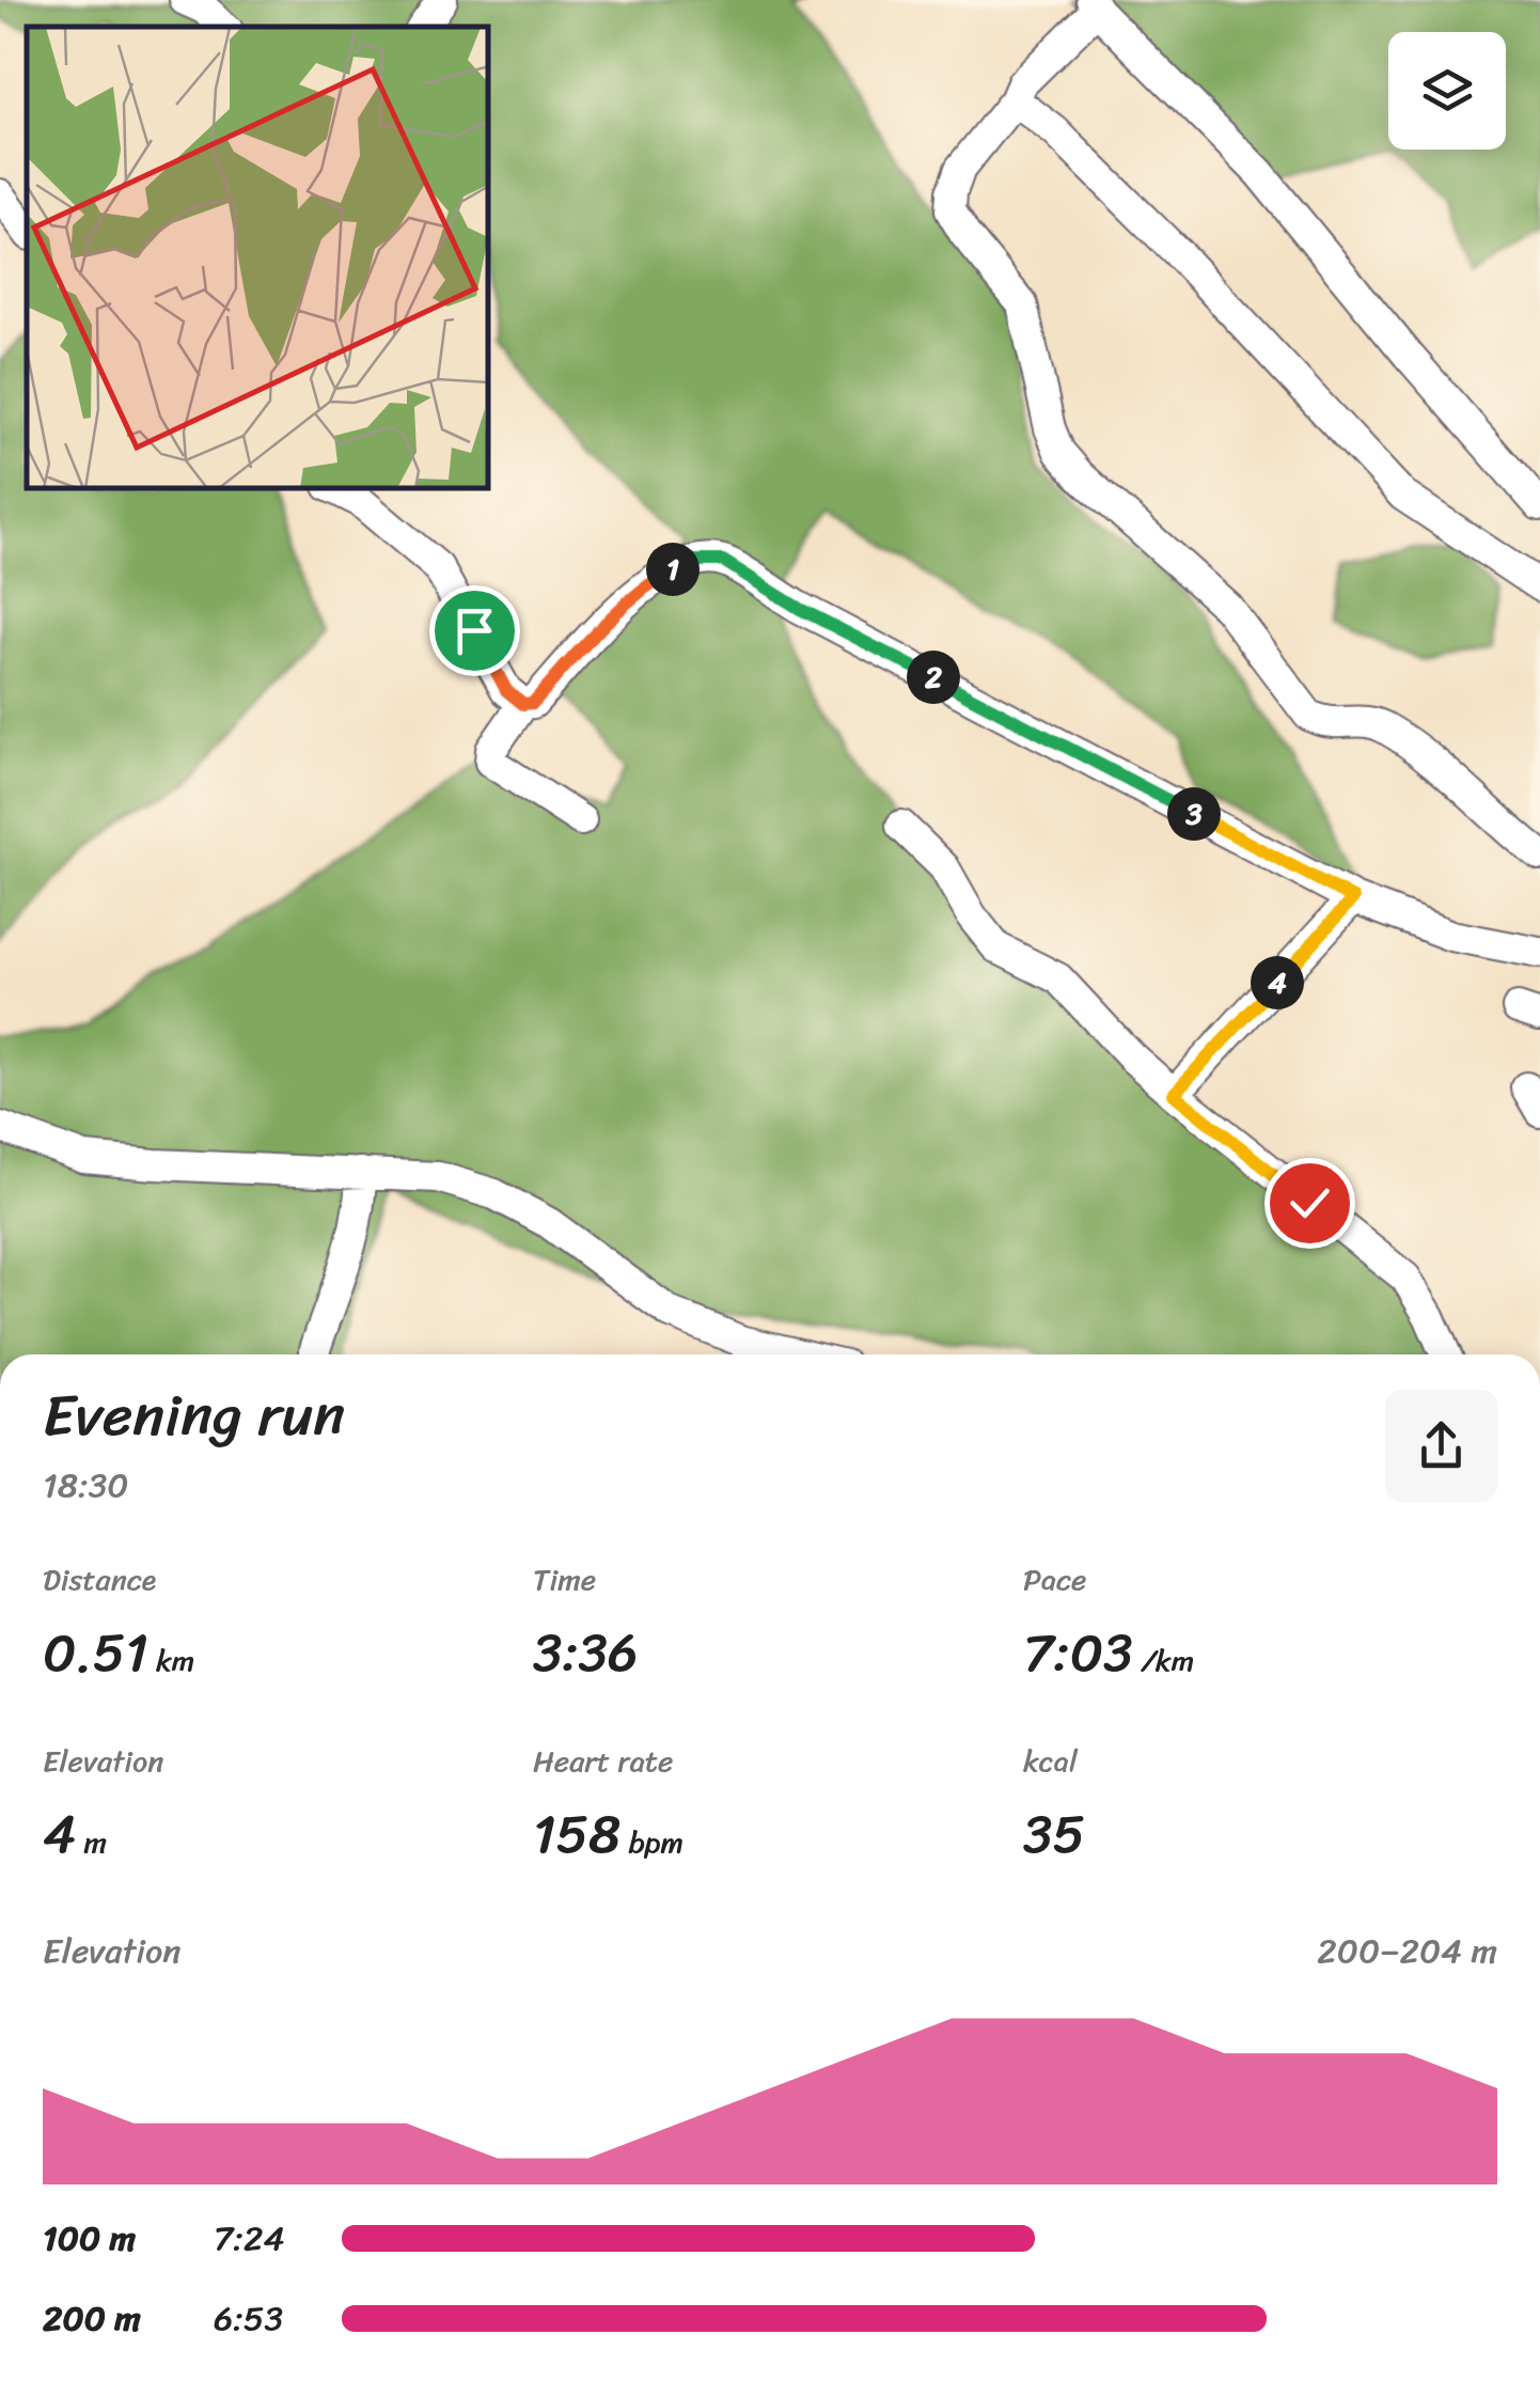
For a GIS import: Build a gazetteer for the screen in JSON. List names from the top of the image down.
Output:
{
  "page": {
    "pins": [
      "1",
      "2",
      "3",
      "4"
    ],
    "heading": ["Evening run", "18:30"],
    "stats": [
      ["Distance", "0.51 km"],
      ["Time", "3:36"],
      ["Pace", "7:03 /km"],
      ["Elevation", "4 m"],
      ["Heart rate", "158 bpm"],
      ["kcal", "35"]
    ],
    "chart": ["Elevation", "200–204 m"],
    "list": [
      {
        "name": "100 m",
        "note": "7:24"
      },
      {
        "name": "200 m",
        "note": "6:53"
      }
    ]
  }
}
